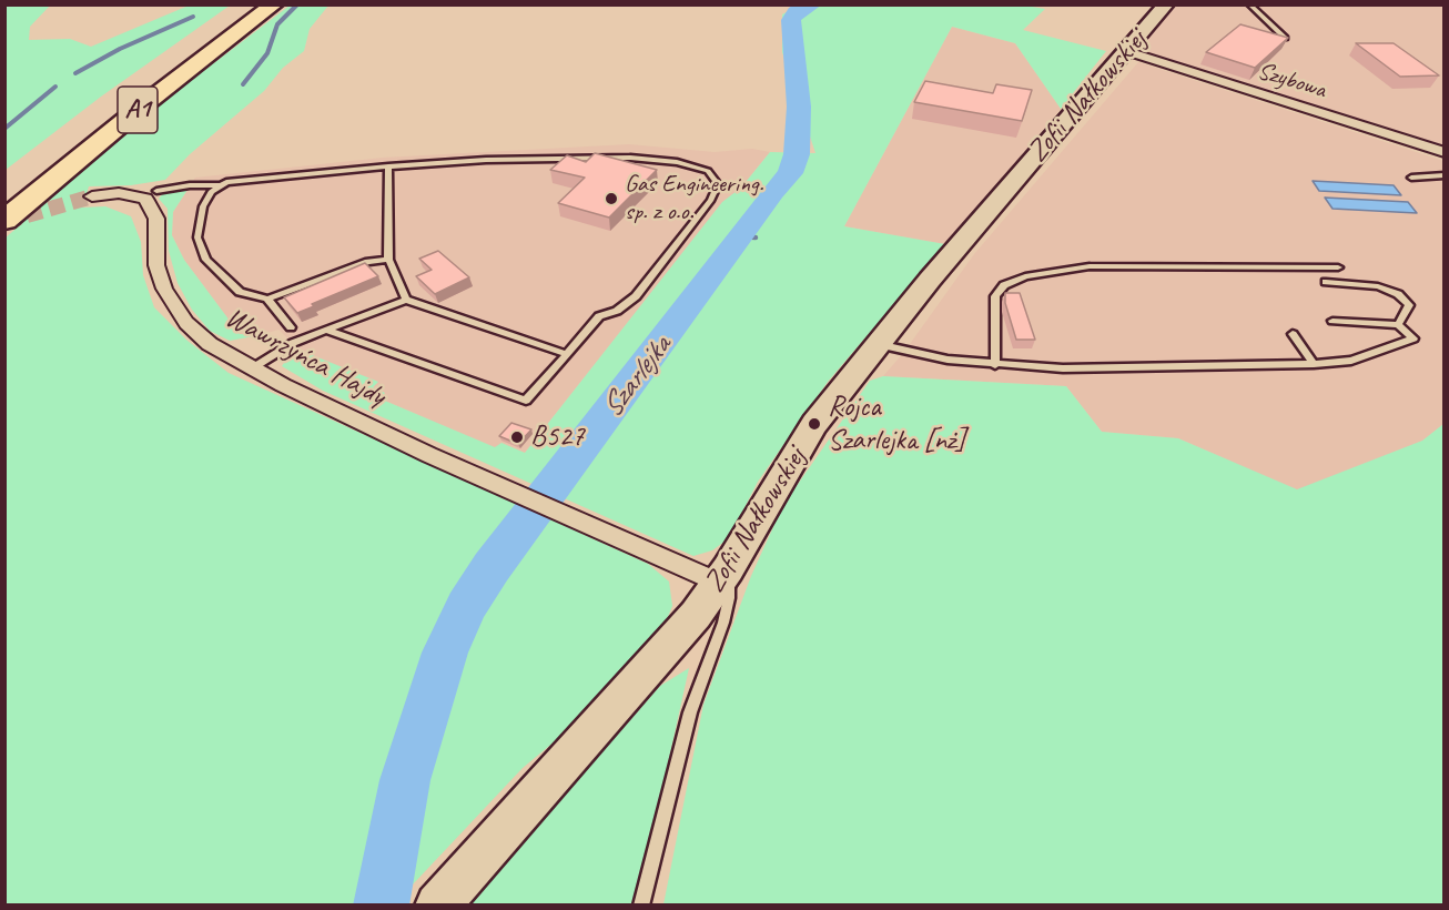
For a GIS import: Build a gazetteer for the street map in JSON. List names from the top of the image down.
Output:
{
  "streets": {
    "highway": ["A1"],
    "street": ["Szybowa", "Zofii Nałkowskiej", "Wawrzyńca Hajdy"]
  },
  "crossings": [
    ["Szybowa", "Zofii Nałkowskiej"],
    ["Zofii Nałkowskiej", "Wawrzyńca Hajdy"]
  ],
  "water": ["Szarlejka"],
  "places": ["Gas Engineering. sp. z o.o.", "Rojca Szarlejka [nż]", "B527"]
}
